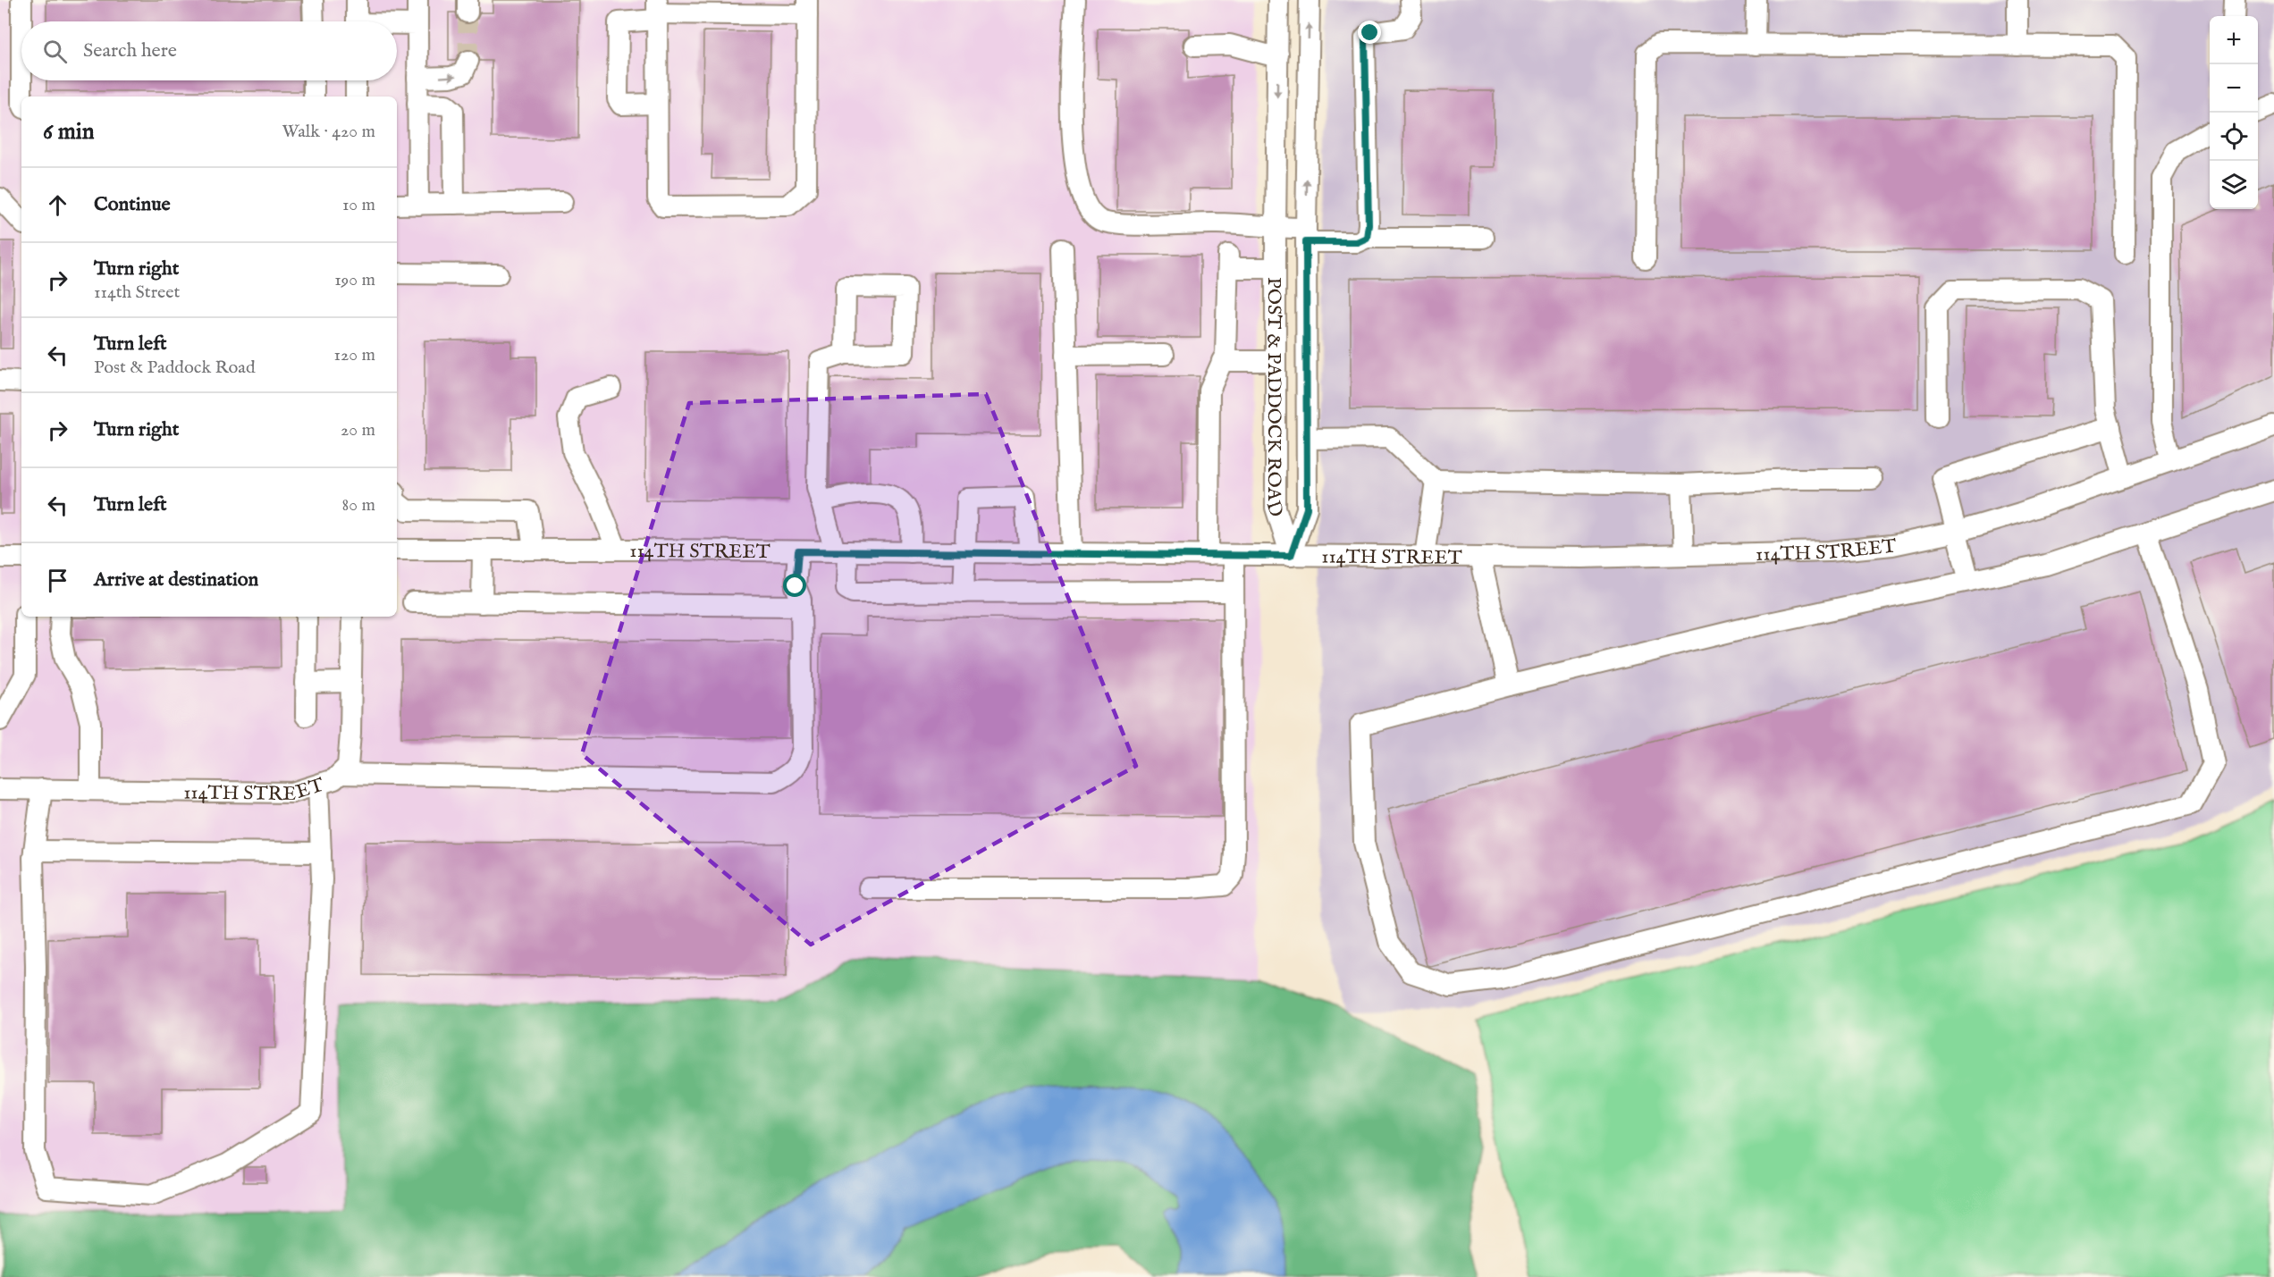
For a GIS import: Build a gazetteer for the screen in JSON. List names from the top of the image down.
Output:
{
  "streets": {
    "street": ["POST & PADDOCK ROAD", "114TH STREET"]
  },
  "crossings": [
    ["POST & PADDOCK ROAD", "114TH STREET"]
  ],
  "page": {
    "map_buttons": ["+", "−"],
    "search": "Search here",
    "heading": ["6 min", "Walk · 420 m"],
    "list": [
      ["Continue", "10 m"],
      ["Turn right", "114th Street", "190 m"],
      ["Turn left", "Post & Paddock Road", "120 m"],
      ["Turn right", "20 m"],
      ["Turn left", "80 m"],
      "Arrive at destination"
    ]
  }
}
